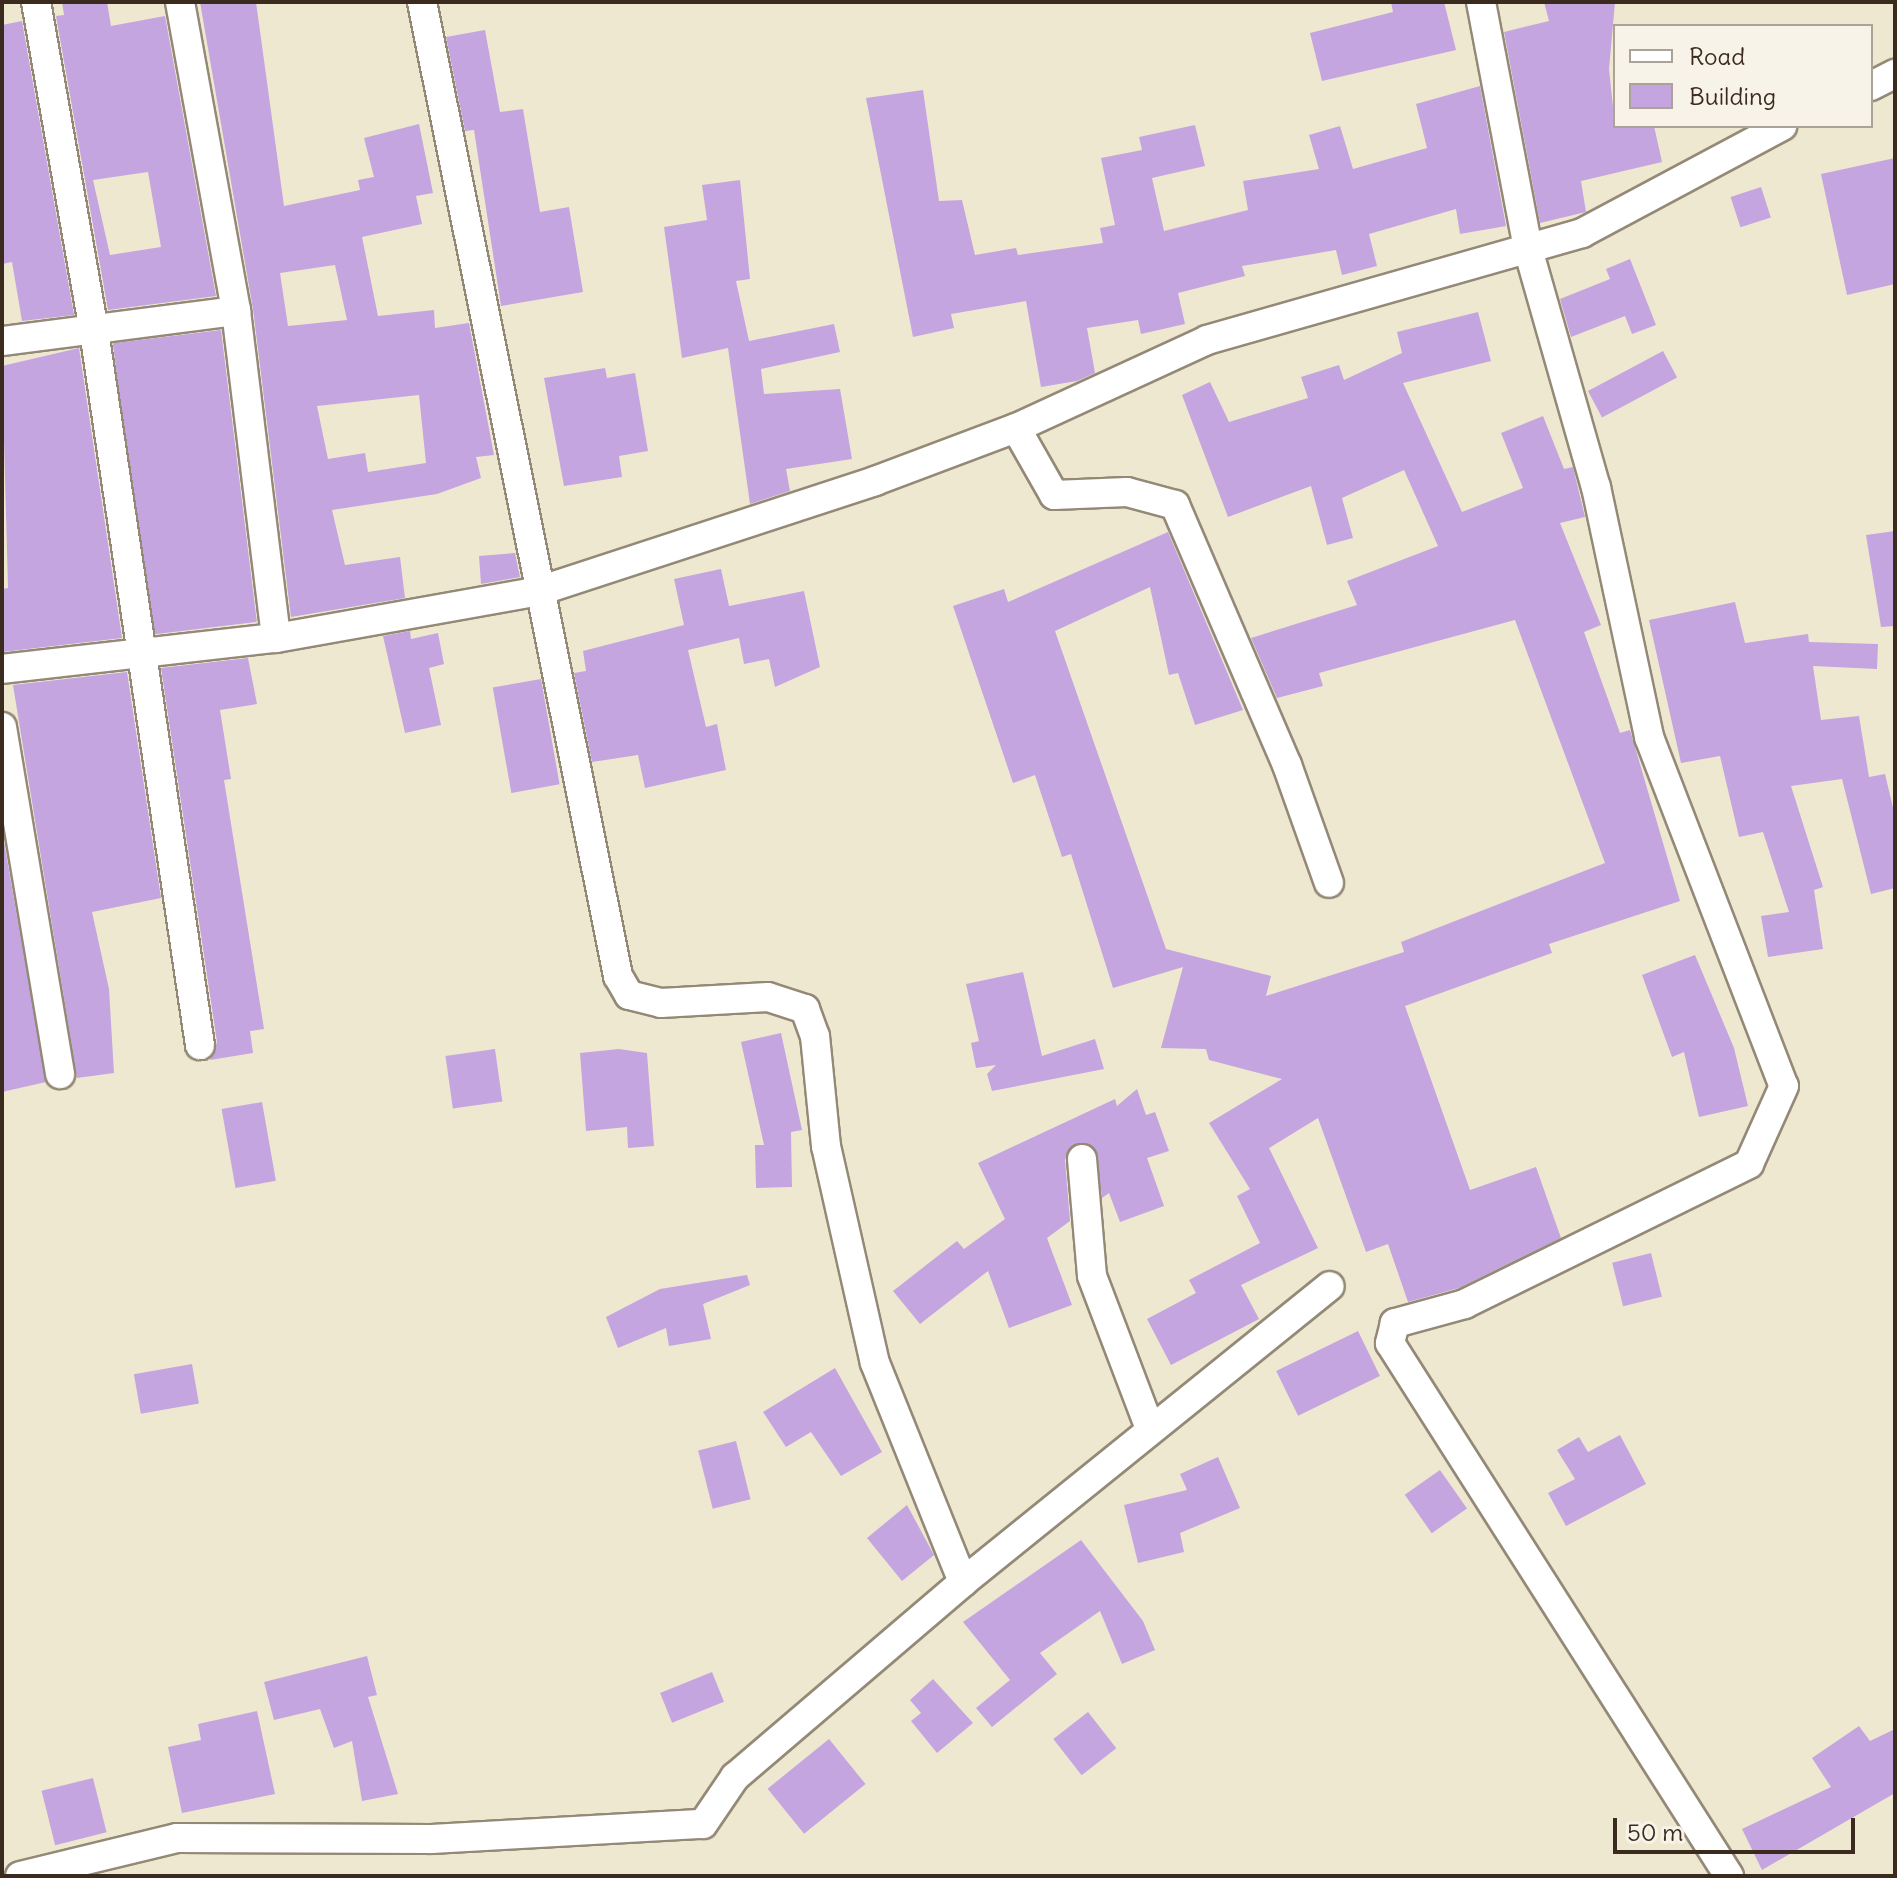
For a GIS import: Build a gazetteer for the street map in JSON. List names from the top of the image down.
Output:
{
  "legend": ["Road", "Building"],
  "scale_bar": "50 m"
}
